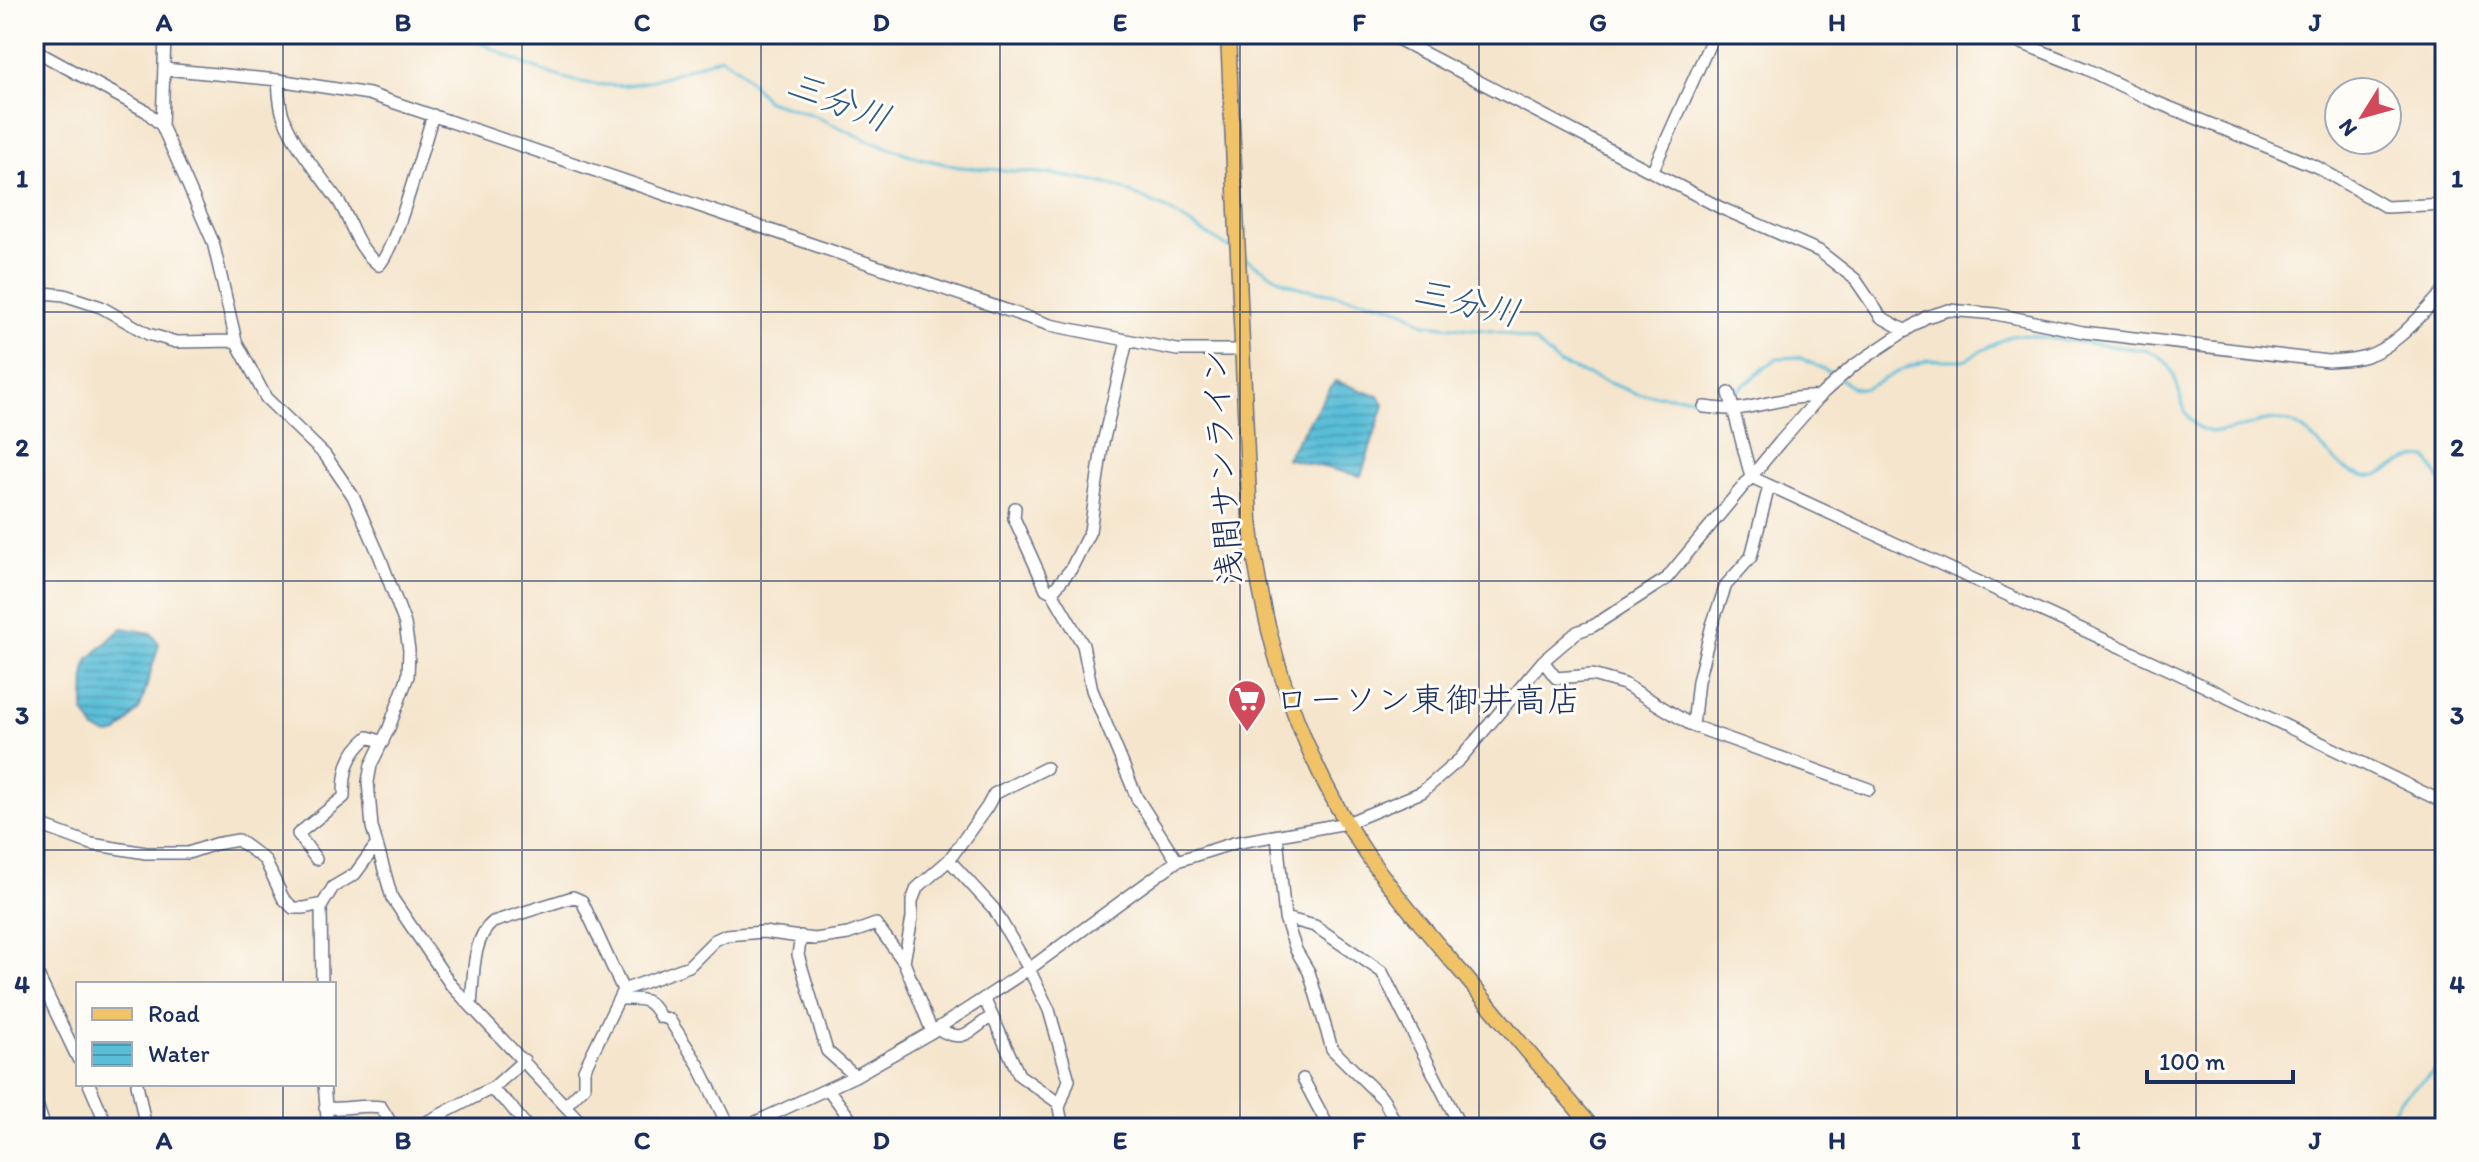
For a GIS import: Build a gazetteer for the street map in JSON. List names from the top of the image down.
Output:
{
  "streets": {
    "main road": ["浅間サンライン"]
  },
  "water": ["三分川"],
  "places": {
    "supermarket": ["ローソン東御井高店"]
  },
  "legend": ["Road", "Water"],
  "scale_bar": "100 m",
  "north": "bottom left",
  "grid": {
    "columns": [
      "A",
      "B",
      "C",
      "D",
      "E",
      "F",
      "G",
      "H",
      "I",
      "J"
    ],
    "rows": [
      "1",
      "2",
      "3",
      "4"
    ]
  }
}
